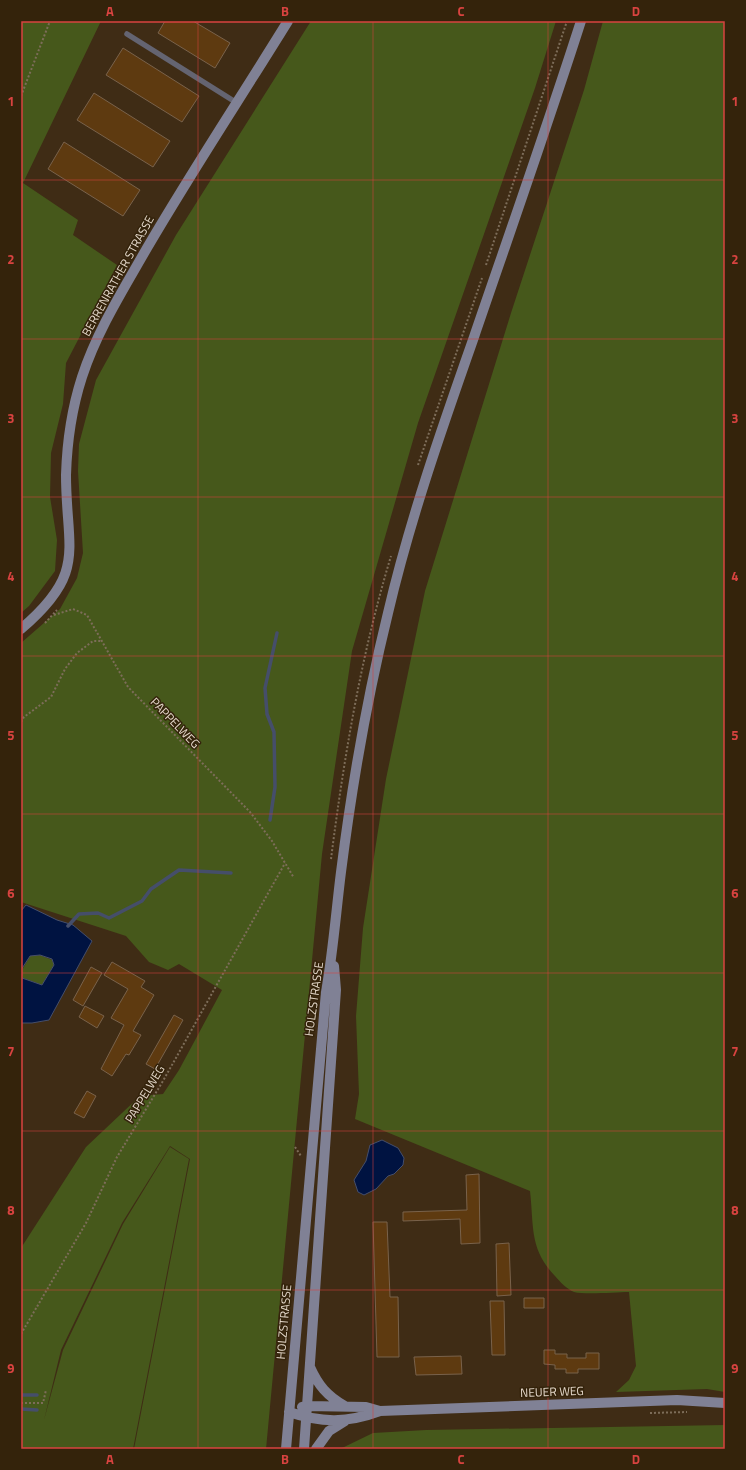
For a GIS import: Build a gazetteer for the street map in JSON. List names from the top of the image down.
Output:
{
  "streets": {
    "main road": ["BERRENRATHER STRASSE", "HOLZSTRASSE", "NEUER WEG"],
    "path": ["PAPPELWEG"]
  },
  "crossings": [
    ["HOLZSTRASSE", "NEUER WEG"]
  ],
  "grid": {
    "columns": [
      "A",
      "B",
      "C",
      "D"
    ],
    "rows": [
      "1",
      "2",
      "3",
      "4",
      "5",
      "6",
      "7",
      "8",
      "9"
    ]
  }
}
